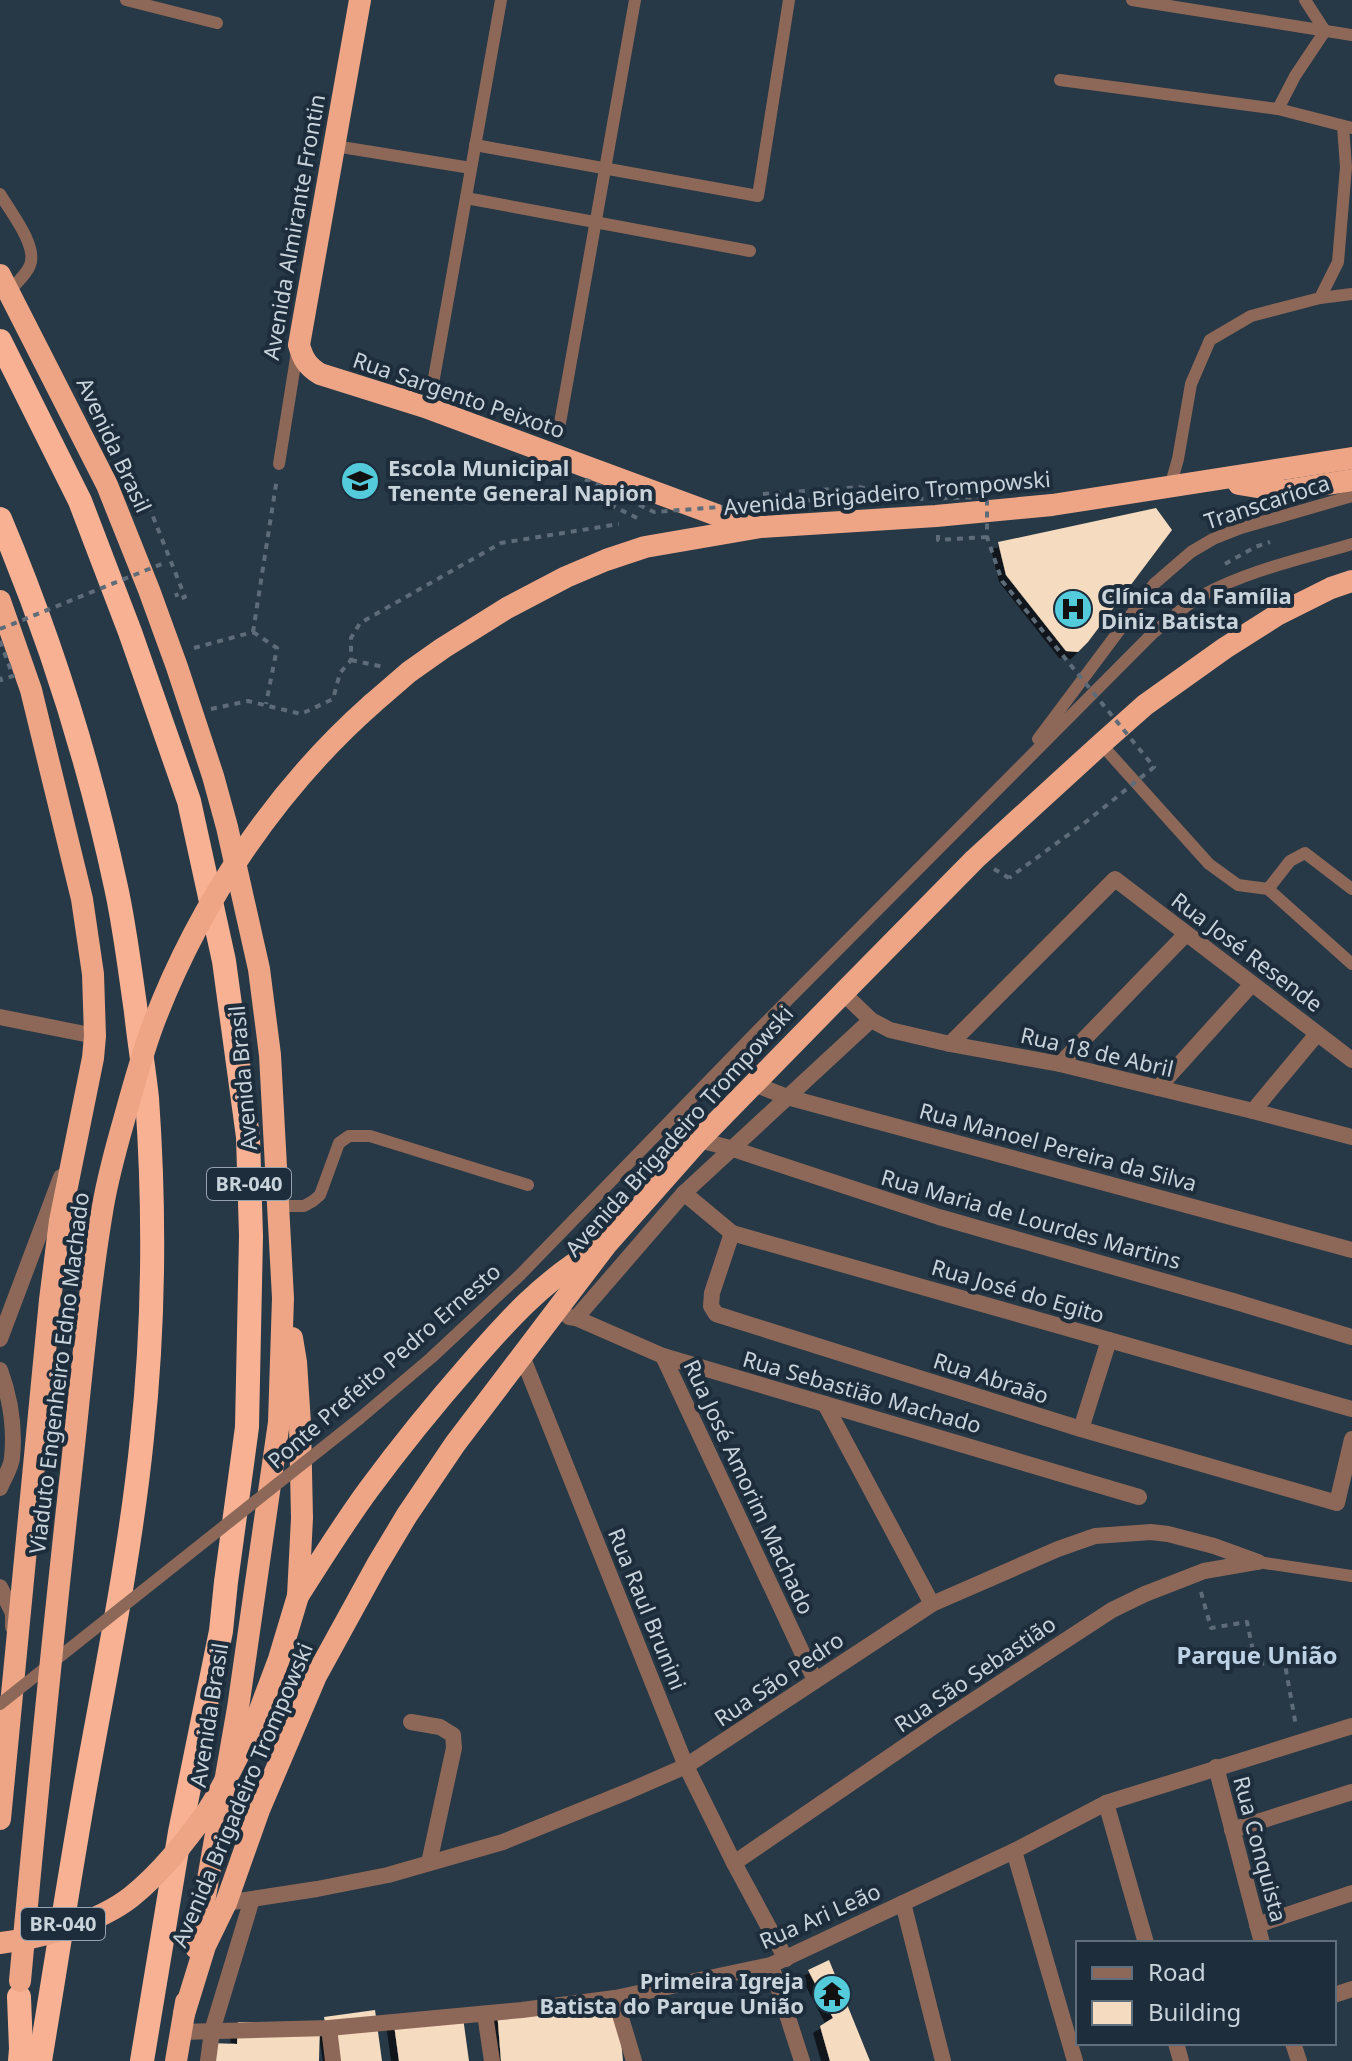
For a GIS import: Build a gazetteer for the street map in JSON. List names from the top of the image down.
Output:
{
  "streets": {
    "highway": [
      "Avenida Almirante Frontin",
      "Rua Sargento Peixoto",
      "Avenida Brasil",
      "Avenida Brigadeiro Trompowski",
      "BR-040",
      "Viaduto Engenheiro Edno Machado"
    ],
    "street": [
      "Rua José Resende",
      "Rua 18 de Abril",
      "Rua Manoel Pereira da Silva",
      "Rua Maria de Lourdes Martins",
      "Rua José do Egito",
      "Rua Abraão",
      "Rua Sebastião Machado",
      "Rua José Amorim Machado",
      "Rua Raul Brunini",
      "Rua São Sebastião",
      "Rua São Pedro",
      "Rua Conquista",
      "Rua Ari Leão"
    ],
    "lane": ["Transcarioca", "Ponte Prefeito Pedro Ernesto"]
  },
  "crossings": [
    ["Avenida Almirante Frontin", "Rua Sargento Peixoto"],
    ["Rua Sargento Peixoto", "Avenida Brigadeiro Trompowski"],
    ["Avenida Brasil", "Avenida Brigadeiro Trompowski"],
    ["Avenida Brasil", "Rua Ari Leão"],
    ["Avenida Brigadeiro Trompowski", "Rua 18 de Abril"],
    ["Avenida Brigadeiro Trompowski", "Rua Manoel Pereira da Silva"],
    ["Avenida Brigadeiro Trompowski", "Rua Maria de Lourdes Martins"],
    ["Avenida Brigadeiro Trompowski", "Viaduto Engenheiro Edno Machado"],
    ["Avenida Brigadeiro Trompowski", "Rua Sebastião Machado"],
    ["Avenida Brigadeiro Trompowski", "Rua Raul Brunini"],
    ["Avenida Brigadeiro Trompowski", "Rua São Pedro"],
    ["Avenida Brigadeiro Trompowski", "Rua Ari Leão"],
    ["Transcarioca", "Ponte Prefeito Pedro Ernesto"],
    ["Rua José Resende", "Rua 18 de Abril"],
    ["Rua José do Egito", "Rua Abraão"],
    ["Rua Sebastião Machado", "Rua José Amorim Machado"],
    ["Rua José Amorim Machado", "Rua São Pedro"],
    ["Rua Raul Brunini", "Rua São Sebastião"],
    ["Rua Raul Brunini", "Rua São Pedro"],
    ["Rua Raul Brunini", "Rua Ari Leão"],
    ["Rua São Sebastião", "Rua São Pedro"],
    ["Rua Conquista", "Rua Ari Leão"]
  ],
  "districts": ["Parque União"],
  "places": {
    "school or university": ["Escola Municipal Tenente General Napion"],
    "hospital": ["Clínica da Família Diniz Batista"],
    "temple": ["Primeira Igreja Batista do Parque União"]
  },
  "legend": ["Road", "Building"]
}
